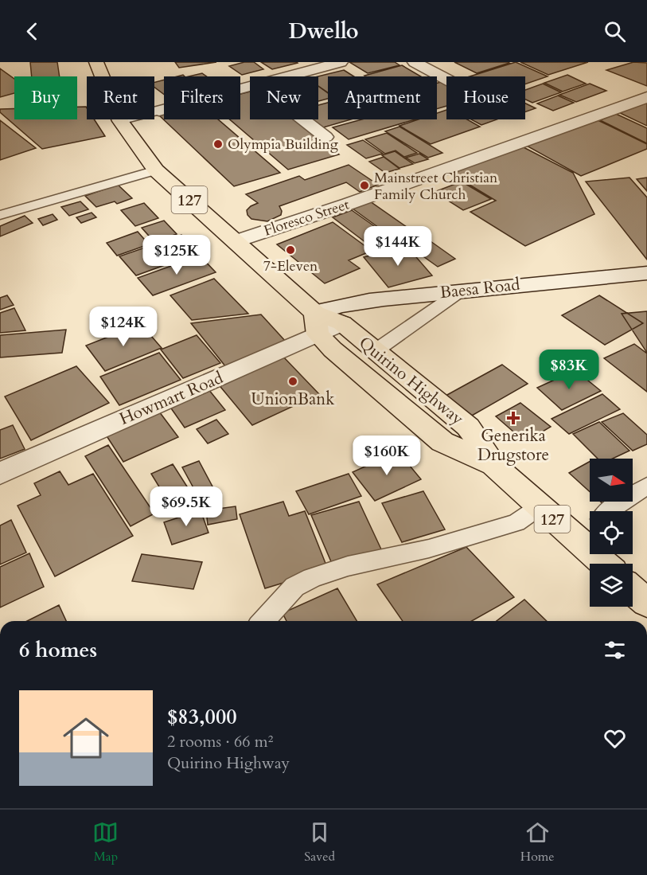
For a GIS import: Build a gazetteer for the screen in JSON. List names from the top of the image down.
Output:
{
  "streets": {
    "main road": ["127", "Quirino Highway"],
    "street": ["Floresco Street", "Baesa Road", "Howmart Road"]
  },
  "crossings": [
    ["Floresco Street", "Quirino Highway"],
    ["Baesa Road", "Quirino Highway"],
    ["Baesa Road", "Howmart Road"],
    ["Quirino Highway", "Howmart Road"]
  ],
  "places": {
    "other": [
      "Olympia Building",
      "Mainstreet Christian Family Church",
      "7-Eleven",
      "UnionBank"
    ],
    "health": ["Generika Drugstore"]
  },
  "north": "right",
  "page": {
    "header": "Dwello",
    "chip": [
      "Buy",
      "Rent",
      "Filters",
      "New",
      "Apartment",
      "House"
    ],
    "price": [
      "$144K",
      "$125K",
      "$124K",
      "$83K",
      "$160K",
      "$69.5K"
    ],
    "heading": "6 homes",
    "list": [
      {
        "name": "$83,000",
        "note": "2 rooms · 66 m² · Quirino Highway"
      }
    ],
    "tabs": ["Map", "Saved", "Home"]
  }
}
